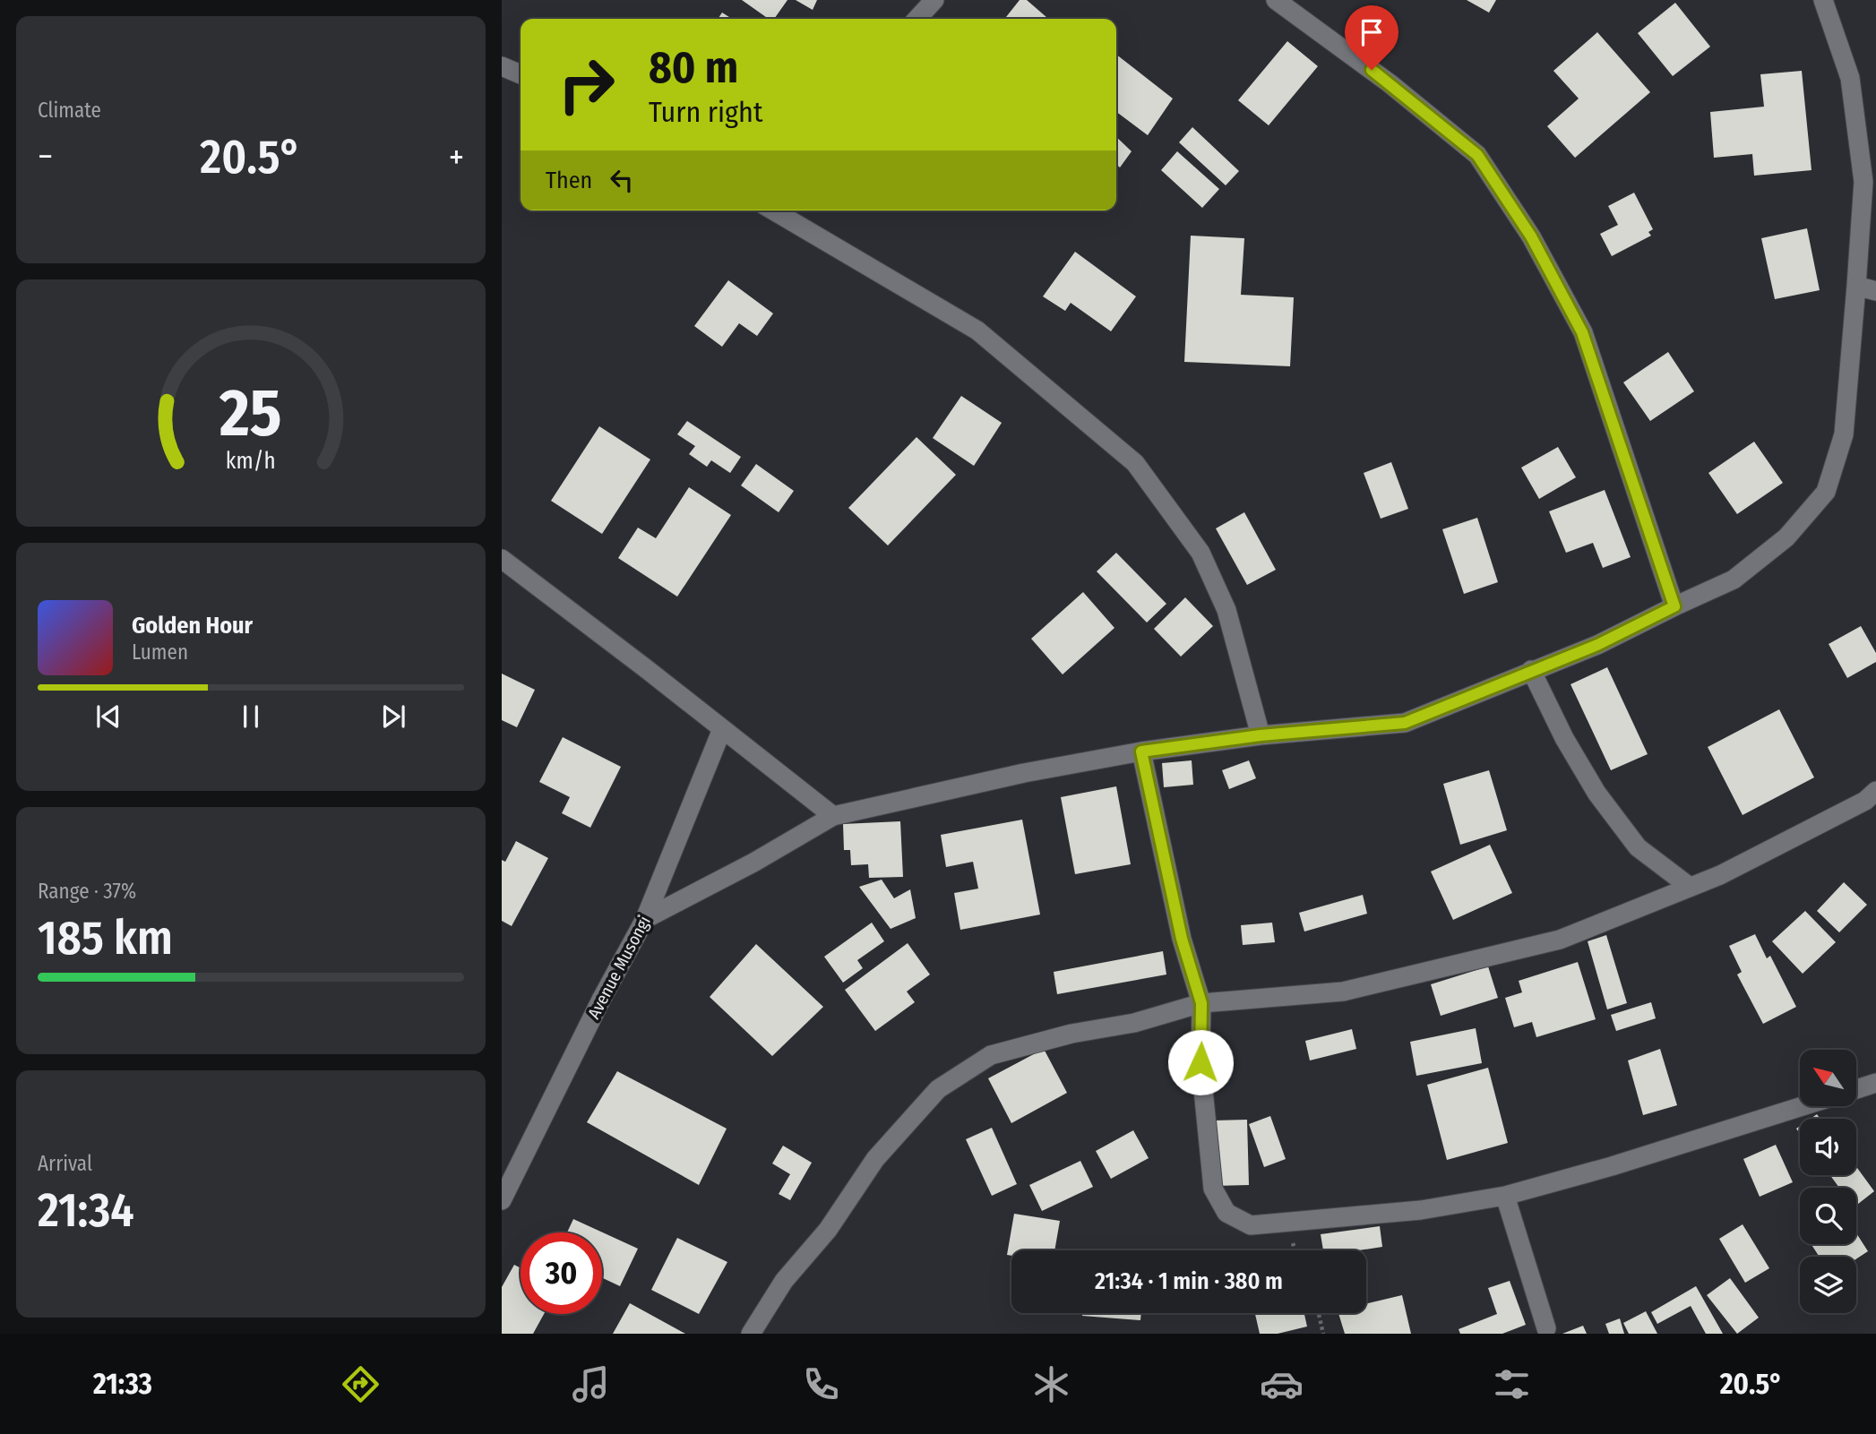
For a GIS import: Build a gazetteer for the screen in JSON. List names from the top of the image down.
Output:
{
  "streets": {
    "street": ["Avenue Musongi"]
  },
  "north": "top left",
  "page": {
    "tile": [
      "Climate",
      ["Range · 37%", "185 km"],
      ["Arrival", "21:34"]
    ],
    "turn": ["80 m", "Turn right"],
    "heat": ["−", "20.5°", "+"],
    "then": "Then",
    "song": ["Golden Hour", "Lumen"],
    "limit": "30",
    "trip": "21:34 · 1 min · 380 m",
    "tabs": ["21:33", "20.5°"],
    "gauge": ["25", "km/h"]
  }
}
